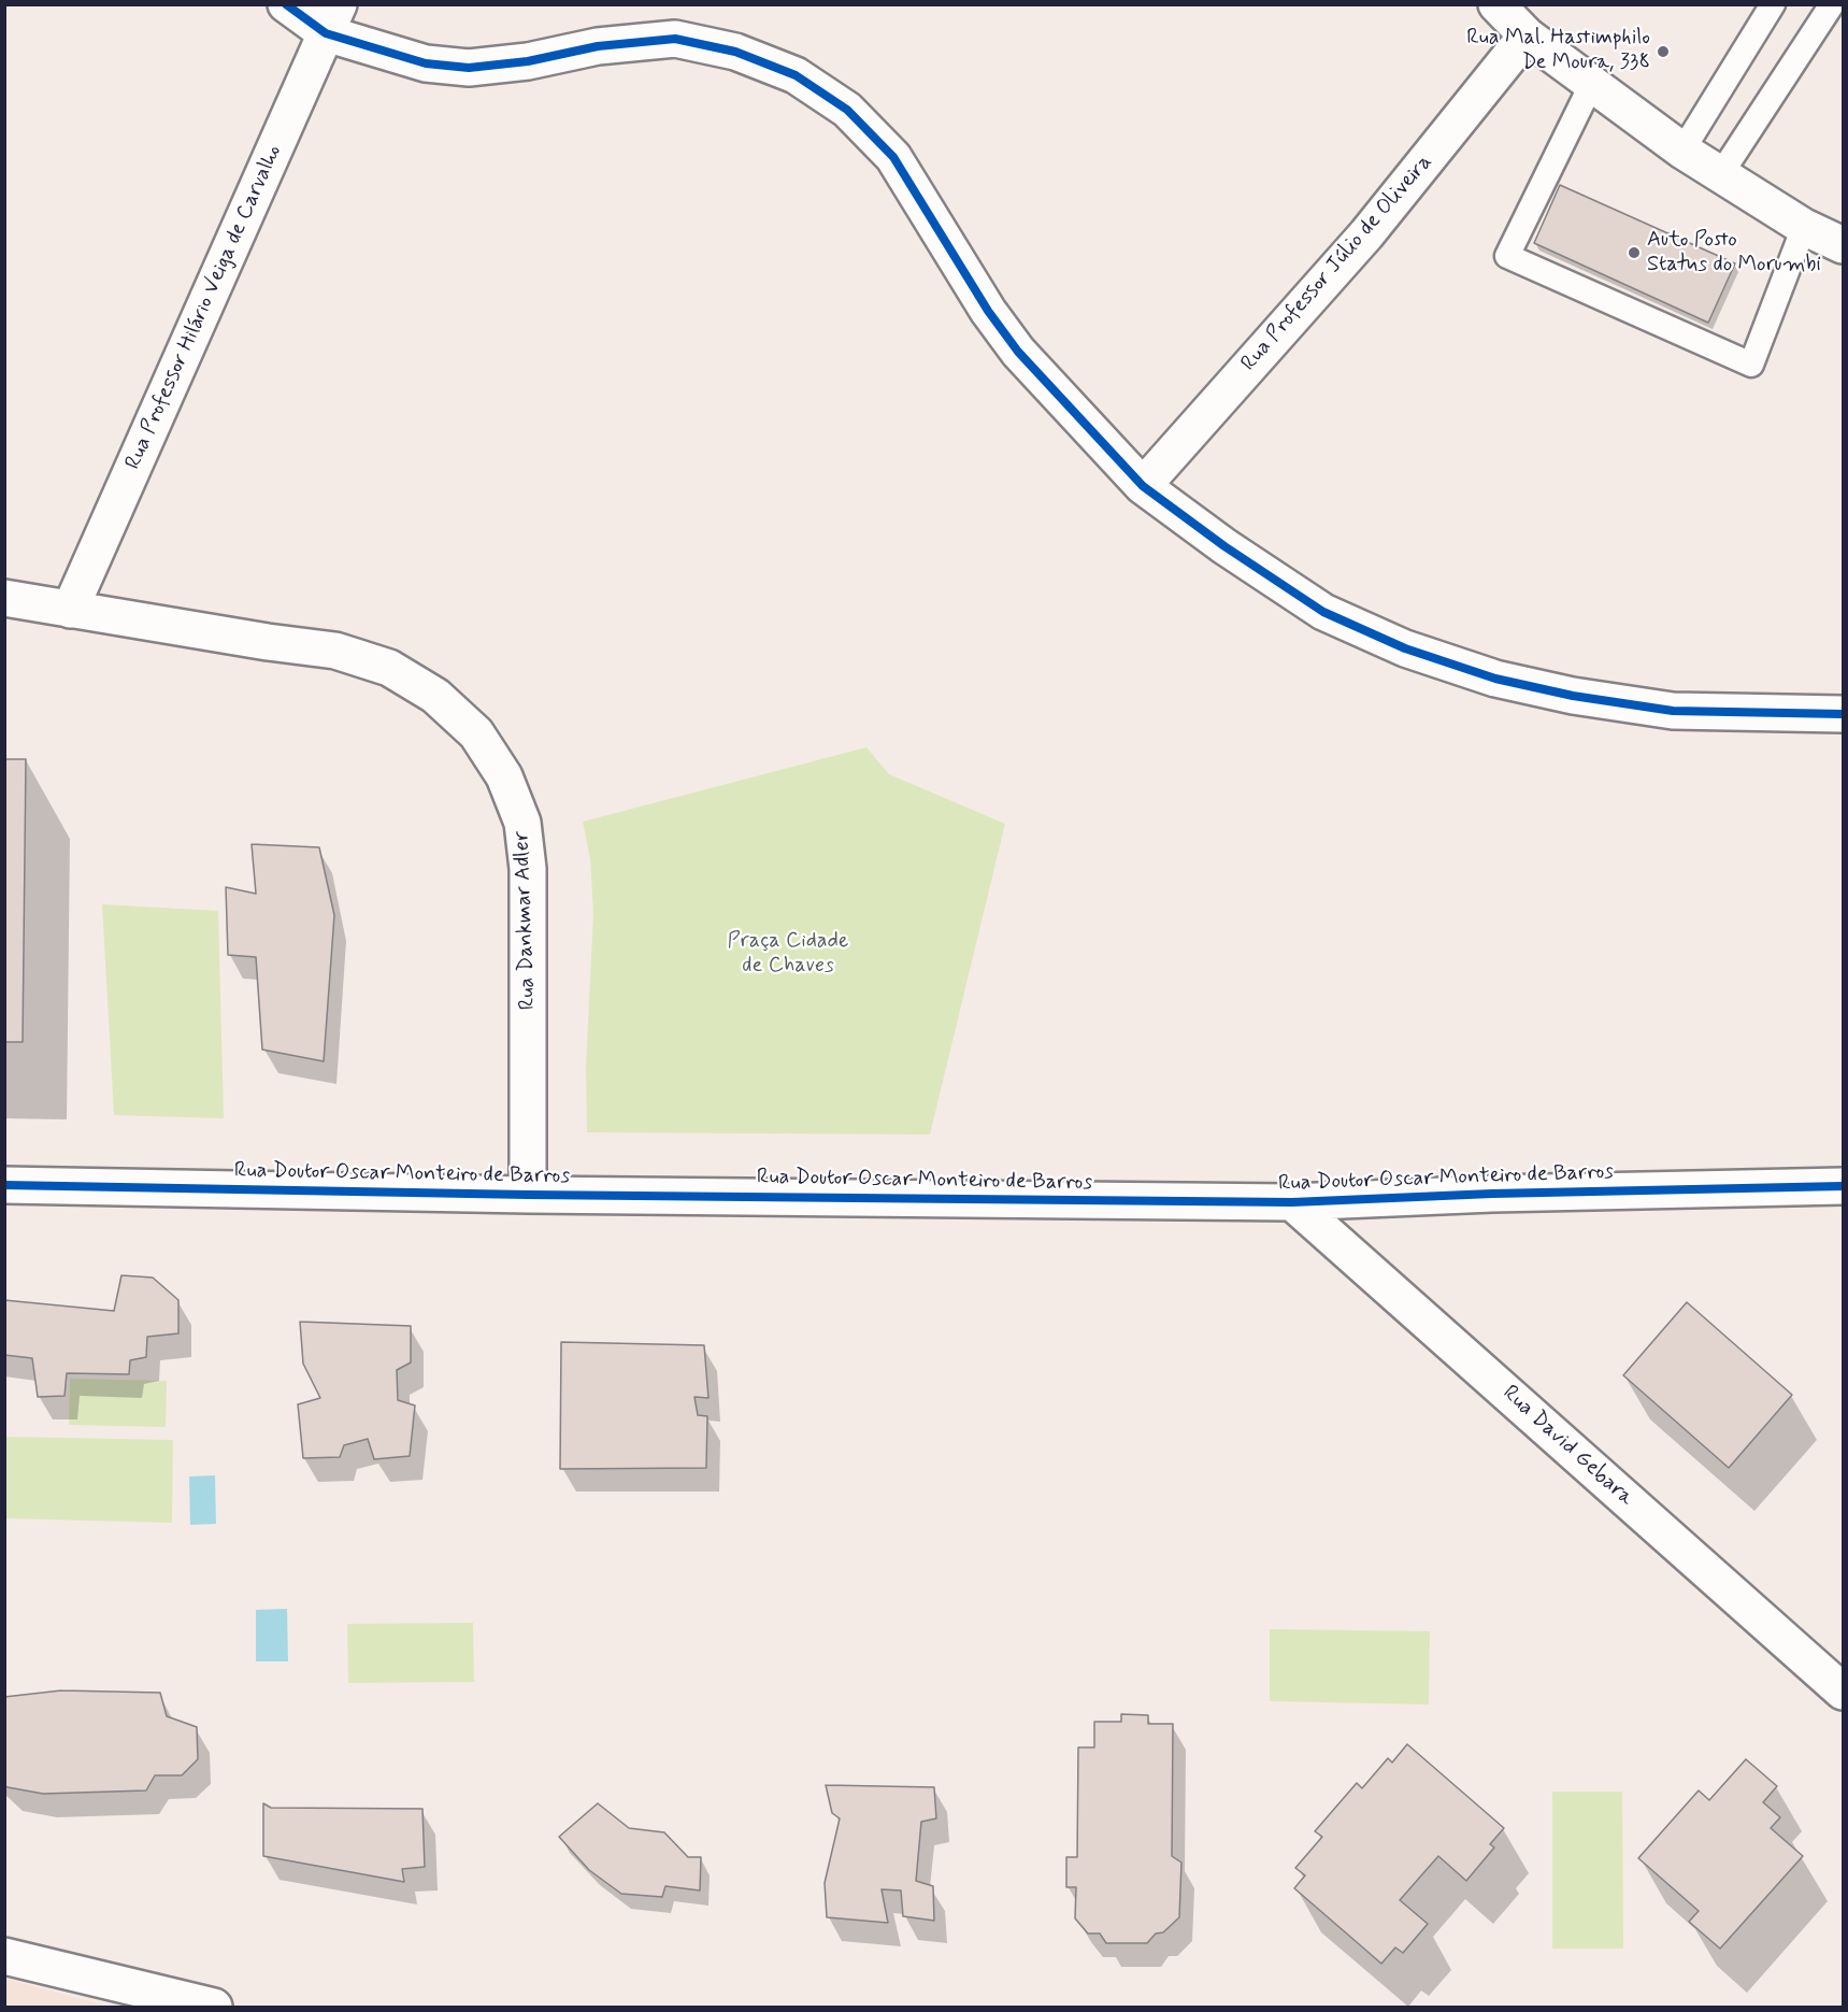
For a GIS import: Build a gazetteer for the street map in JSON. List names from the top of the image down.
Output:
{
  "streets": {
    "street": [
      "Rua Professor Júlio de Oliveira",
      "Rua Professor Hilário Veiga de Carvalho",
      "Rua Dankmar Adler",
      "Rua Doutor Oscar Monteiro de Barros",
      "Rua David Gebara"
    ]
  },
  "crossings": [
    ["Rua Professor Hilário Veiga de Carvalho", "Rua Dankmar Adler"],
    ["Rua Dankmar Adler", "Rua Doutor Oscar Monteiro de Barros"],
    ["Rua Doutor Oscar Monteiro de Barros", "Rua David Gebara"]
  ],
  "parks": ["Praça Cidade de Chaves"],
  "places": ["Rua Mal. Hastimphilo De Moura, 338", "Auto Posto Status do Morumbi"]
}
